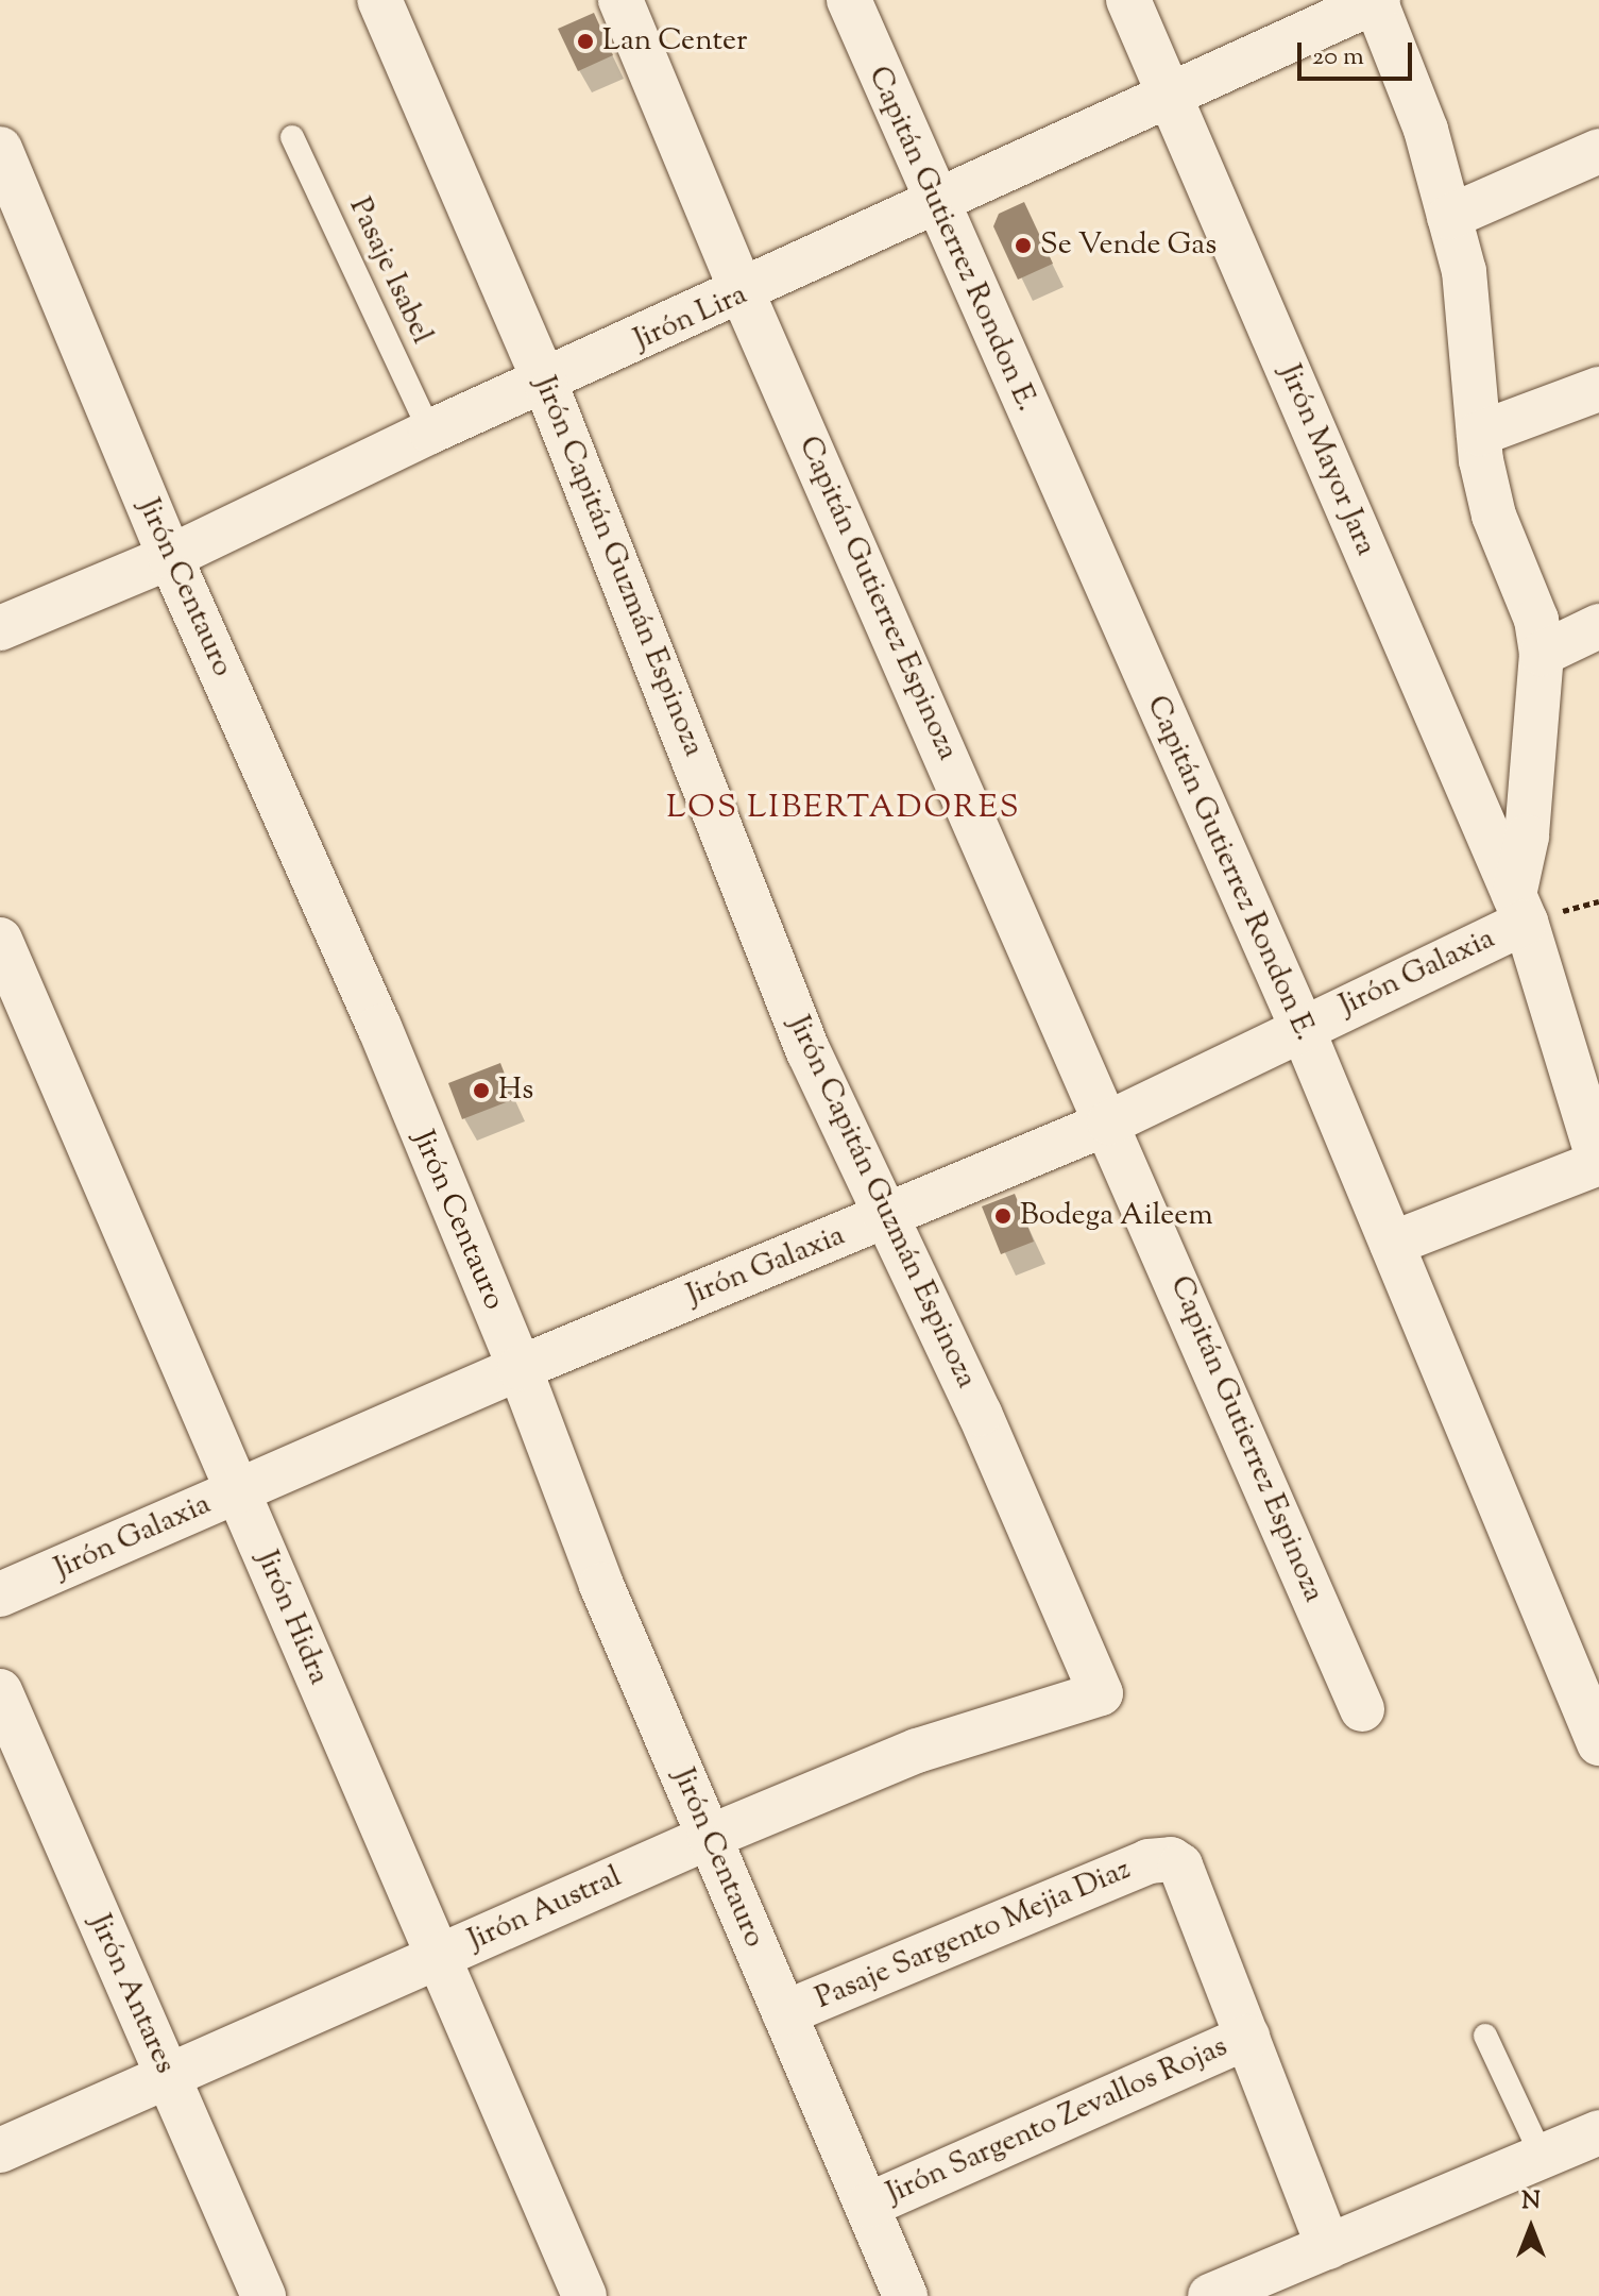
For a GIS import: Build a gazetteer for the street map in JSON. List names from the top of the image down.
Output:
{
  "streets": {
    "street": [
      "Capitán Gutierrez Rondon E.",
      "Jirón Lira",
      "Jirón Mayor Jara",
      "Jirón Capitán Guzmán Espinoza",
      "Jirón Centauro",
      "Capitán Gutierrez Espinoza",
      "Jirón Galaxia",
      "Jirón Hidra",
      "Jirón Austral",
      "Pasaje Sargento Mejia Diaz",
      "Jirón Antares",
      "Jirón Sargento Zevallos Rojas"
    ],
    "lane": ["Pasaje Isabel"]
  },
  "crossings": [
    ["Capitán Gutierrez Rondon E.", "Jirón Lira"],
    ["Capitán Gutierrez Rondon E.", "Jirón Galaxia"],
    ["Pasaje Isabel", "Jirón Lira"],
    ["Jirón Lira", "Jirón Mayor Jara"],
    ["Jirón Lira", "Jirón Capitán Guzmán Espinoza"],
    ["Jirón Lira", "Jirón Centauro"],
    ["Jirón Lira", "Capitán Gutierrez Espinoza"],
    ["Jirón Mayor Jara", "Jirón Galaxia"],
    ["Jirón Capitán Guzmán Espinoza", "Jirón Galaxia"],
    ["Jirón Capitán Guzmán Espinoza", "Jirón Austral"],
    ["Jirón Centauro", "Jirón Galaxia"],
    ["Jirón Centauro", "Jirón Austral"],
    ["Jirón Centauro", "Pasaje Sargento Mejia Diaz"],
    ["Jirón Centauro", "Jirón Sargento Zevallos Rojas"],
    ["Capitán Gutierrez Espinoza", "Jirón Galaxia"],
    ["Jirón Galaxia", "Jirón Hidra"],
    ["Jirón Hidra", "Jirón Austral"],
    ["Jirón Austral", "Jirón Antares"],
    ["Pasaje Sargento Mejia Diaz", "Jirón Sargento Zevallos Rojas"]
  ],
  "districts": ["LOS LIBERTADORES"],
  "places": [
    "Lan Center",
    "Se Vende Gas",
    "Hs",
    "Bodega Aileem"
  ],
  "scale_bar": "20 m",
  "north": "top"
}
